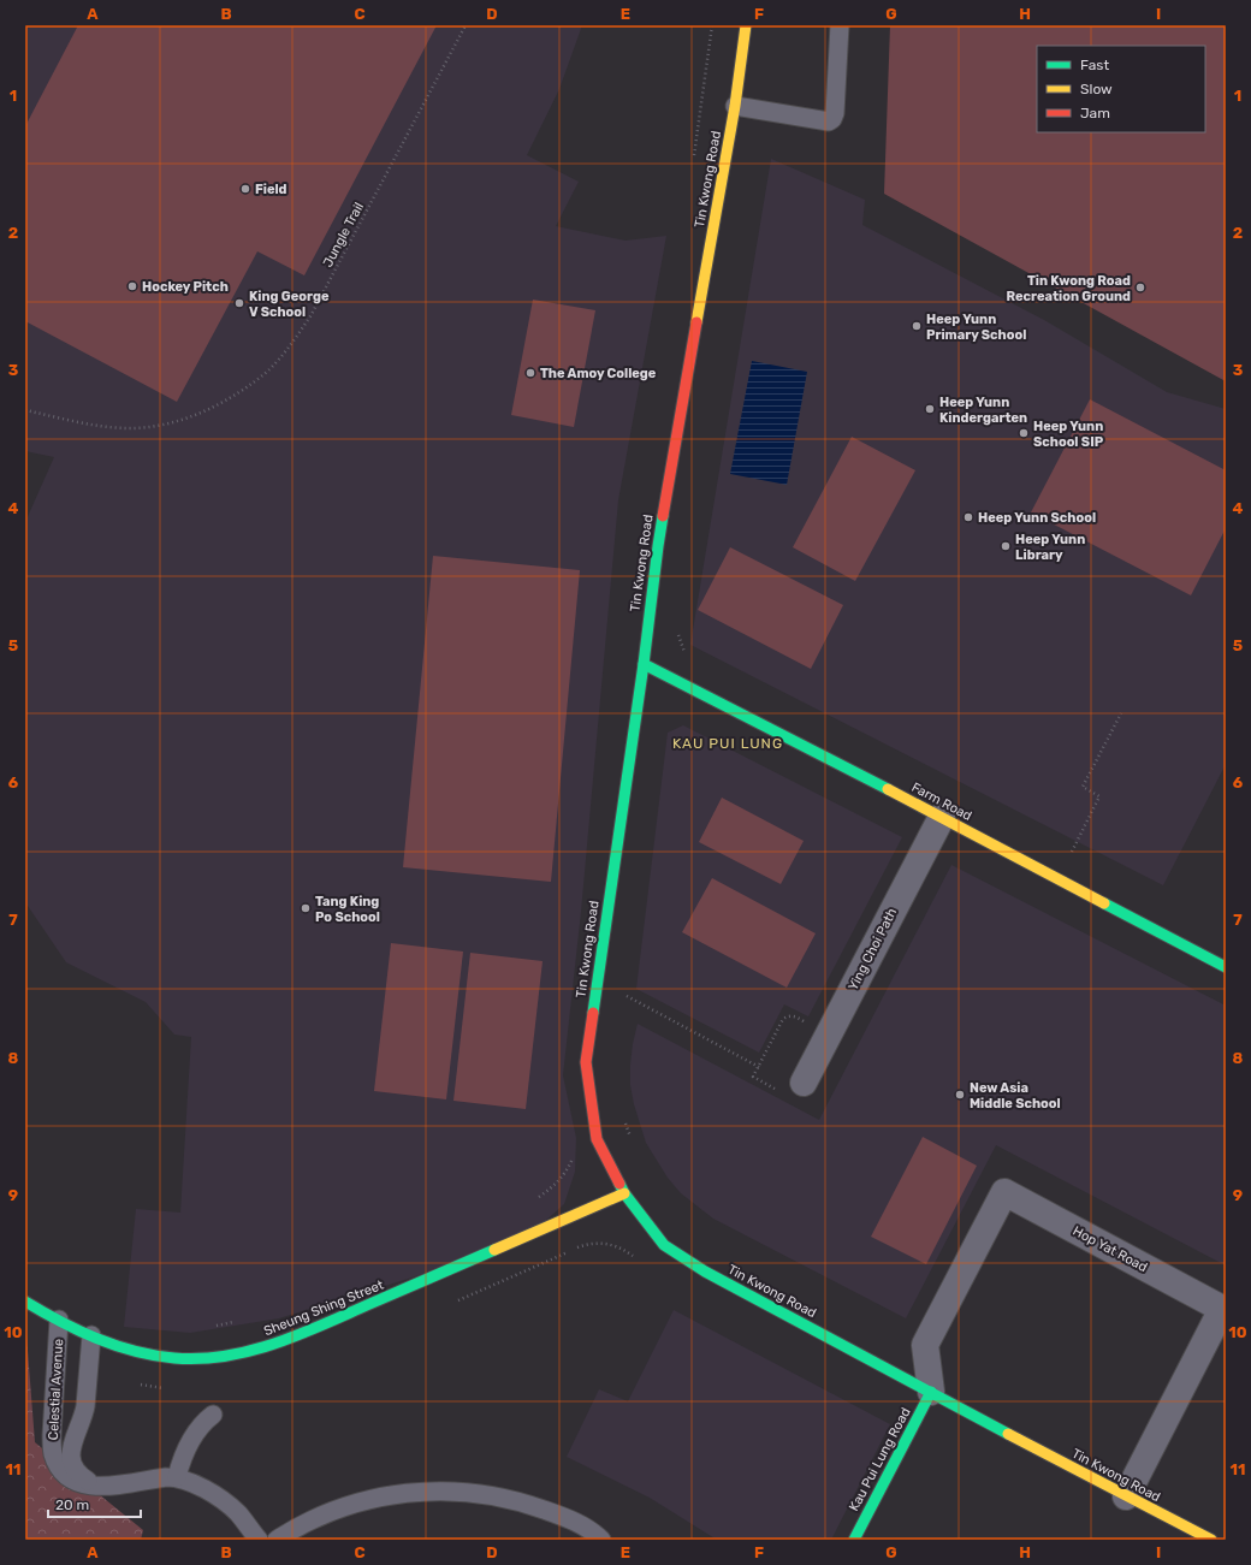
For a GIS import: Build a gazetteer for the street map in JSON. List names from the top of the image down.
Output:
{
  "streets": {
    "street": [
      "Tin Kwong Road",
      "Farm Road",
      "Ying Choi Path",
      "Hop Yat Road",
      "Sheung Shing Street",
      "Kau Pui Lung Road"
    ],
    "lane": ["Celestial Avenue"],
    "path": ["Jungle Trail"]
  },
  "crossings": [
    ["Tin Kwong Road", "Farm Road"],
    ["Tin Kwong Road", "Hop Yat Road"],
    ["Tin Kwong Road", "Sheung Shing Street"],
    ["Tin Kwong Road", "Kau Pui Lung Road"],
    ["Farm Road", "Ying Choi Path"],
    ["Hop Yat Road", "Kau Pui Lung Road"],
    ["Sheung Shing Street", "Celestial Avenue"]
  ],
  "districts": ["KAU PUI LUNG"],
  "places": [
    "Field",
    "Hockey Pitch",
    "Tin Kwong Road Recreation Ground",
    "King George V School",
    "Heep Yunn Primary School",
    "The Amoy College",
    "Heep Yunn Kindergarten",
    "Heep Yunn School SIP",
    "Heep Yunn School",
    "Heep Yunn Library",
    "Tang King Po School",
    "New Asia Middle School"
  ],
  "legend": ["Fast", "Slow", "Jam"],
  "scale_bar": "20 m",
  "grid": {
    "columns": [
      "A",
      "B",
      "C",
      "D",
      "E",
      "F",
      "G",
      "H",
      "I"
    ],
    "rows": [
      "1",
      "2",
      "3",
      "4",
      "5",
      "6",
      "7",
      "8",
      "9",
      "10",
      "11"
    ]
  }
}
